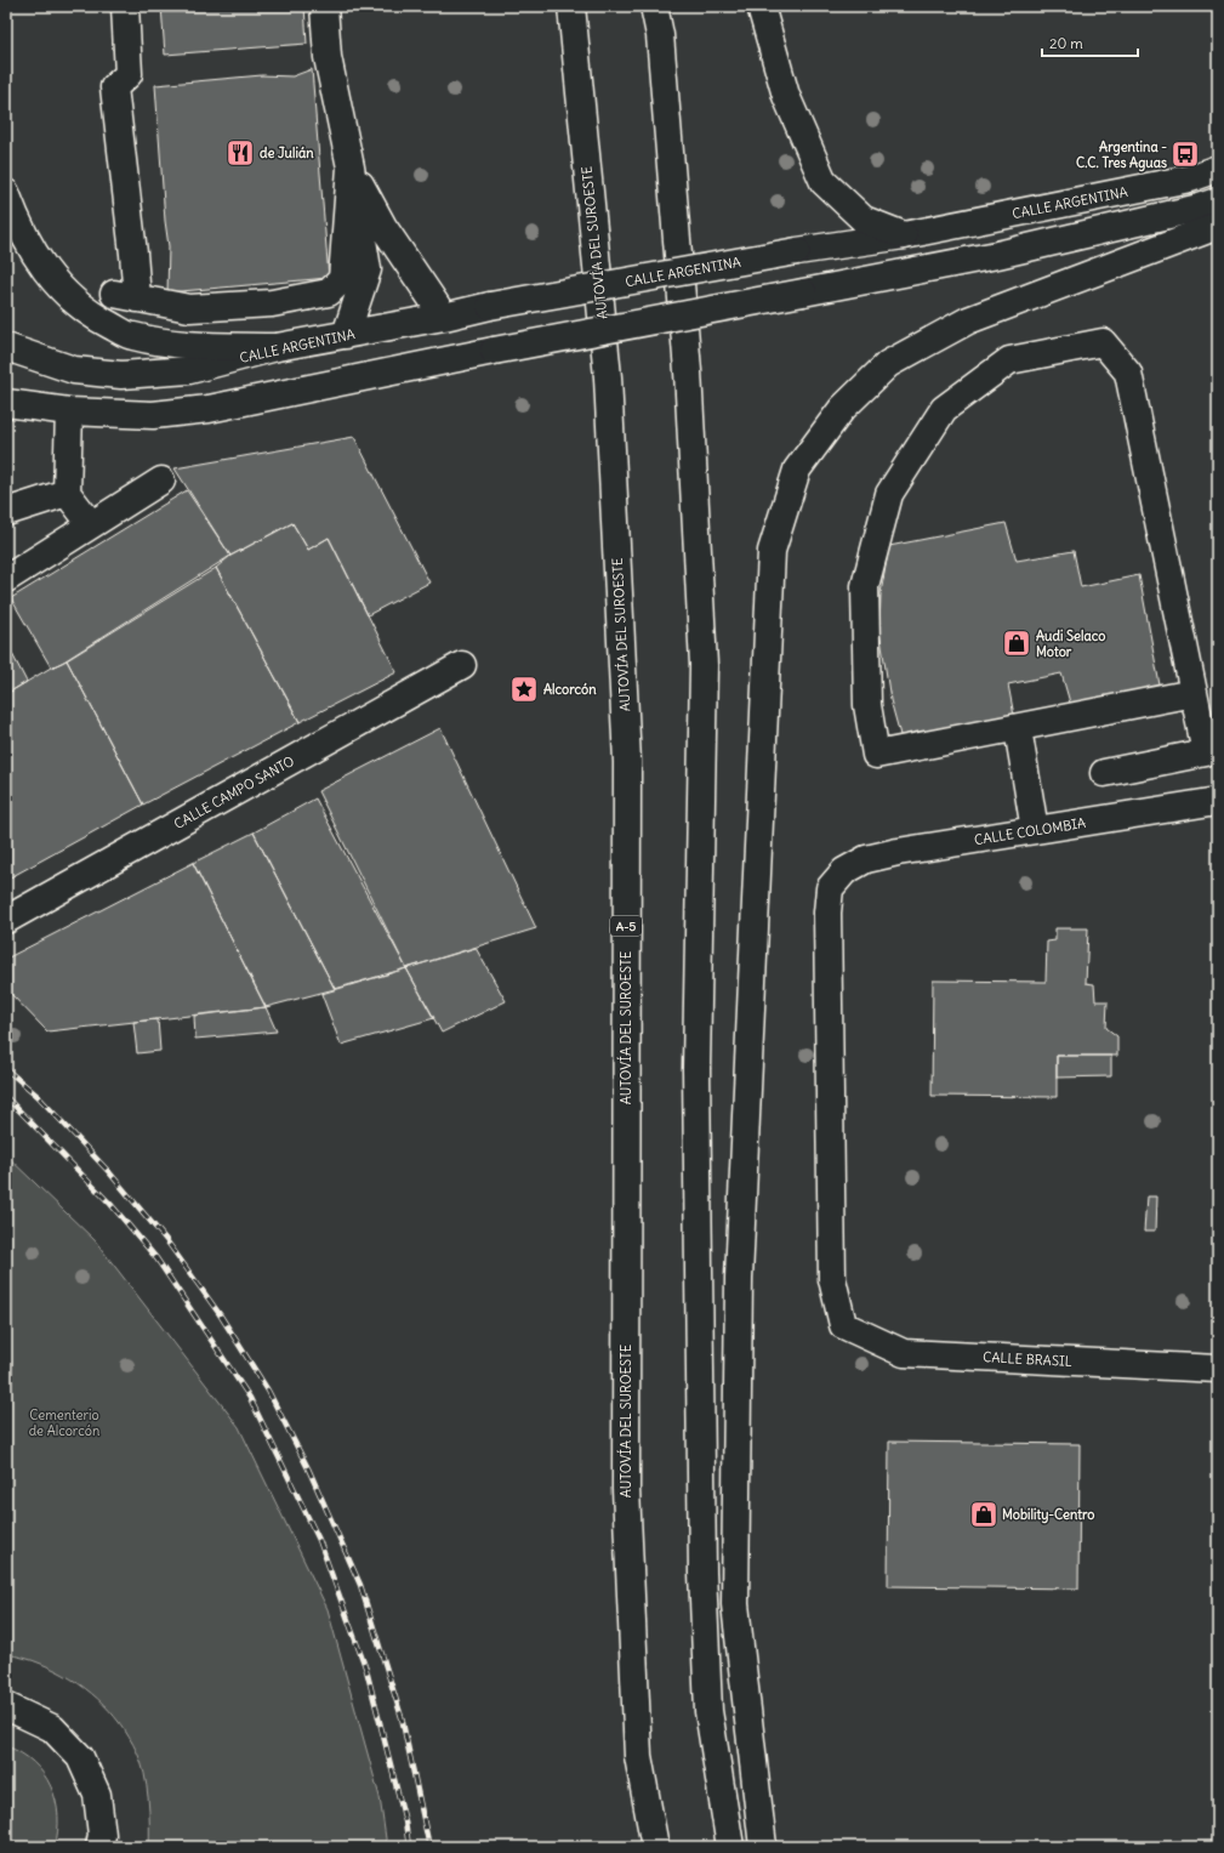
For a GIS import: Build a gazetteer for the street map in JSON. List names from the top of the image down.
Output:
{
  "streets": {
    "main road": [
      "CALLE ARGENTINA",
      "AUTOVÍA DEL SUROESTE",
      "CALLE CAMPO SANTO",
      "CALLE COLOMBIA",
      "A-5",
      "CALLE BRASIL"
    ]
  },
  "crossings": [
    ["CALLE COLOMBIA", "CALLE BRASIL"]
  ],
  "parks": ["Cementerio de Alcorcón"],
  "places": {
    "restaurant": ["de Julián"],
    "bus stop": ["Argentina - C.C. Tres Aguas"],
    "shop": ["Audi Selaco Motor", "Mobility-Centro"],
    "place": ["Alcorcón"]
  },
  "scale_bar": "20 m"
}
